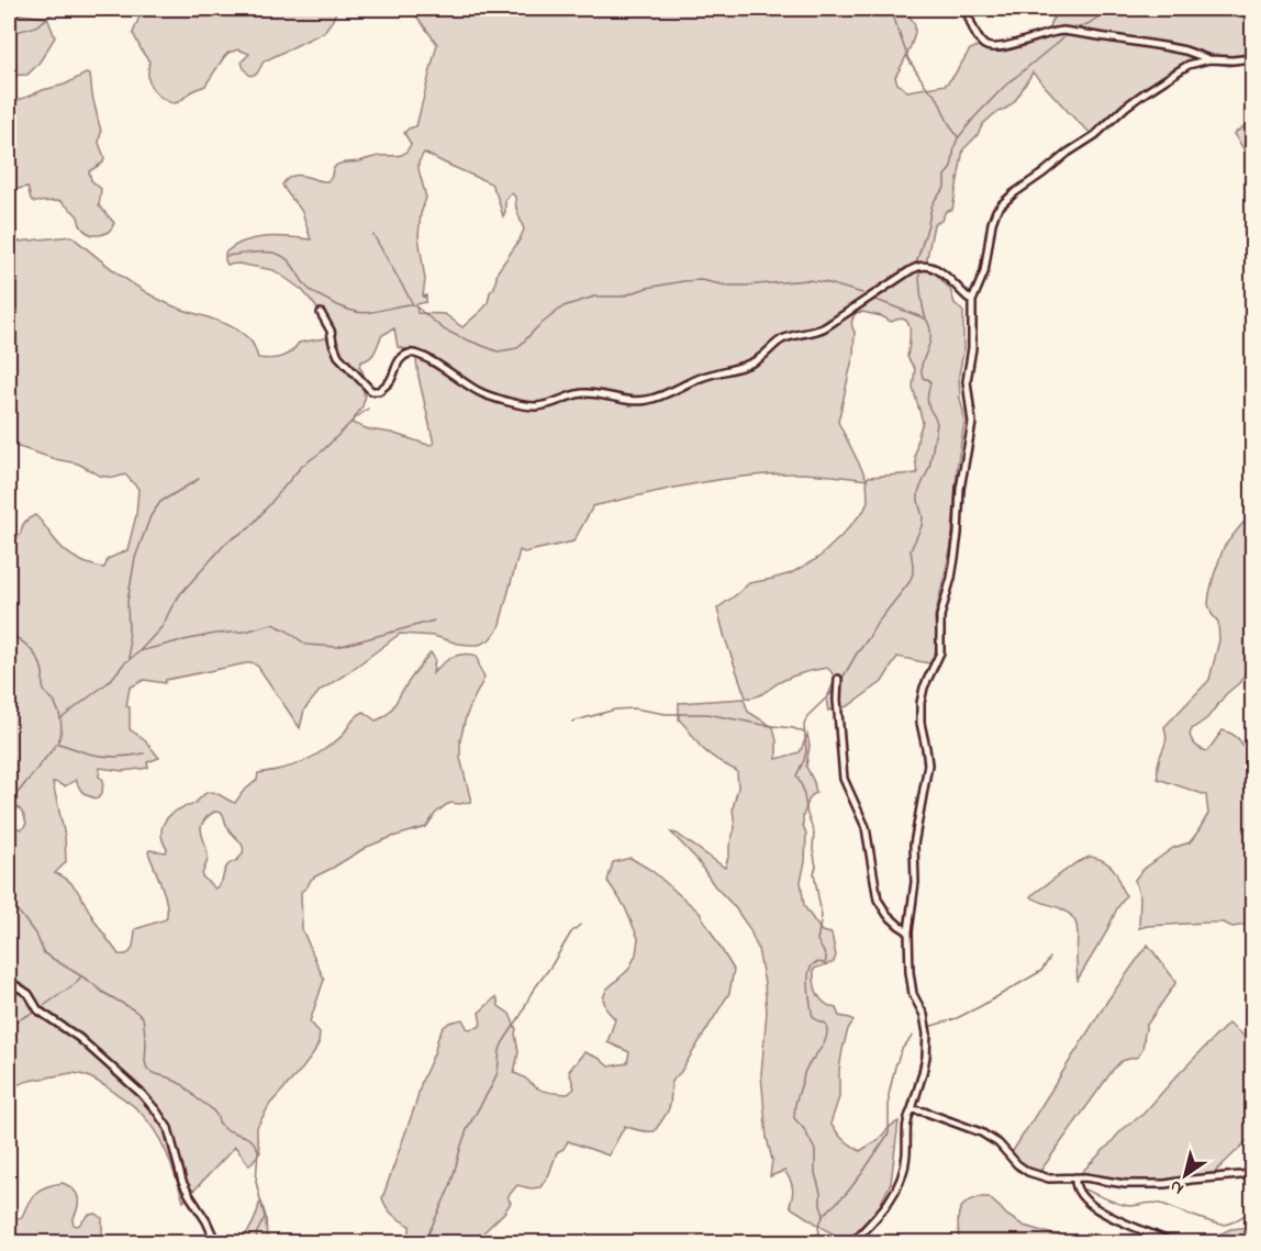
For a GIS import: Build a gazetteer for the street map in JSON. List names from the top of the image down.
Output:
{
  "north": "bottom left"
}
